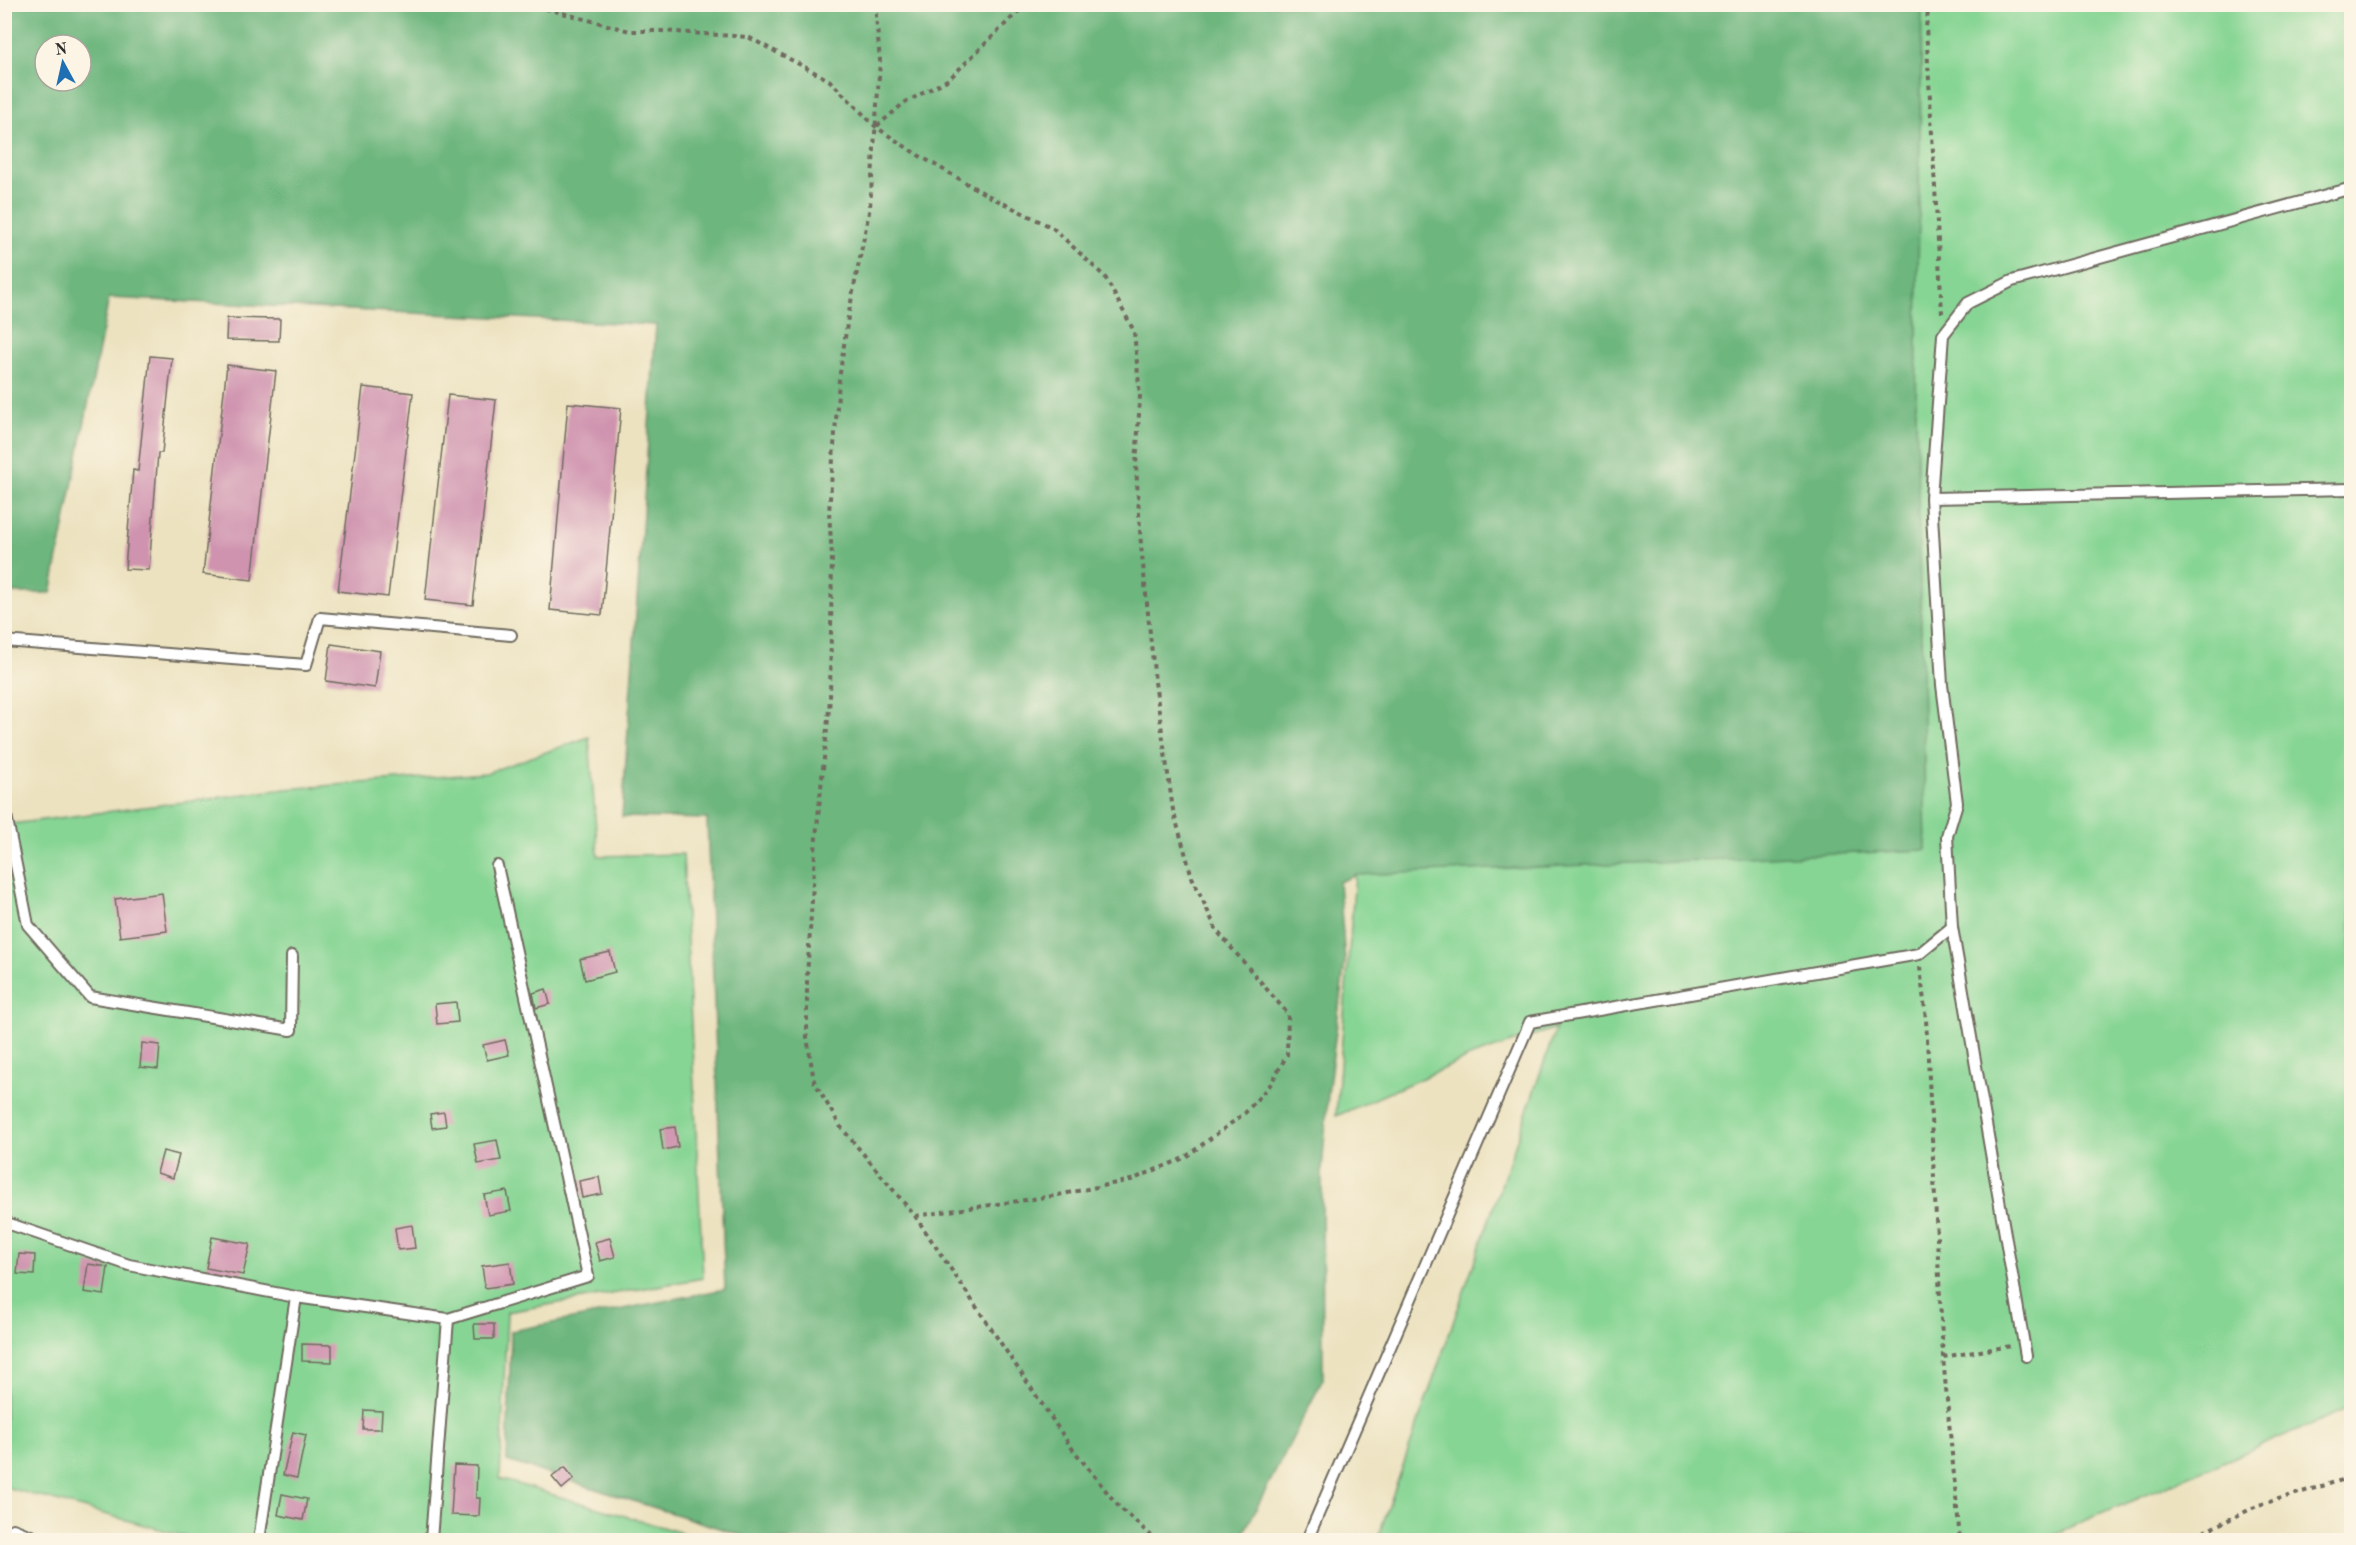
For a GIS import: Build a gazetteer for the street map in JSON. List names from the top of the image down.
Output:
{
  "north": "top"
}
